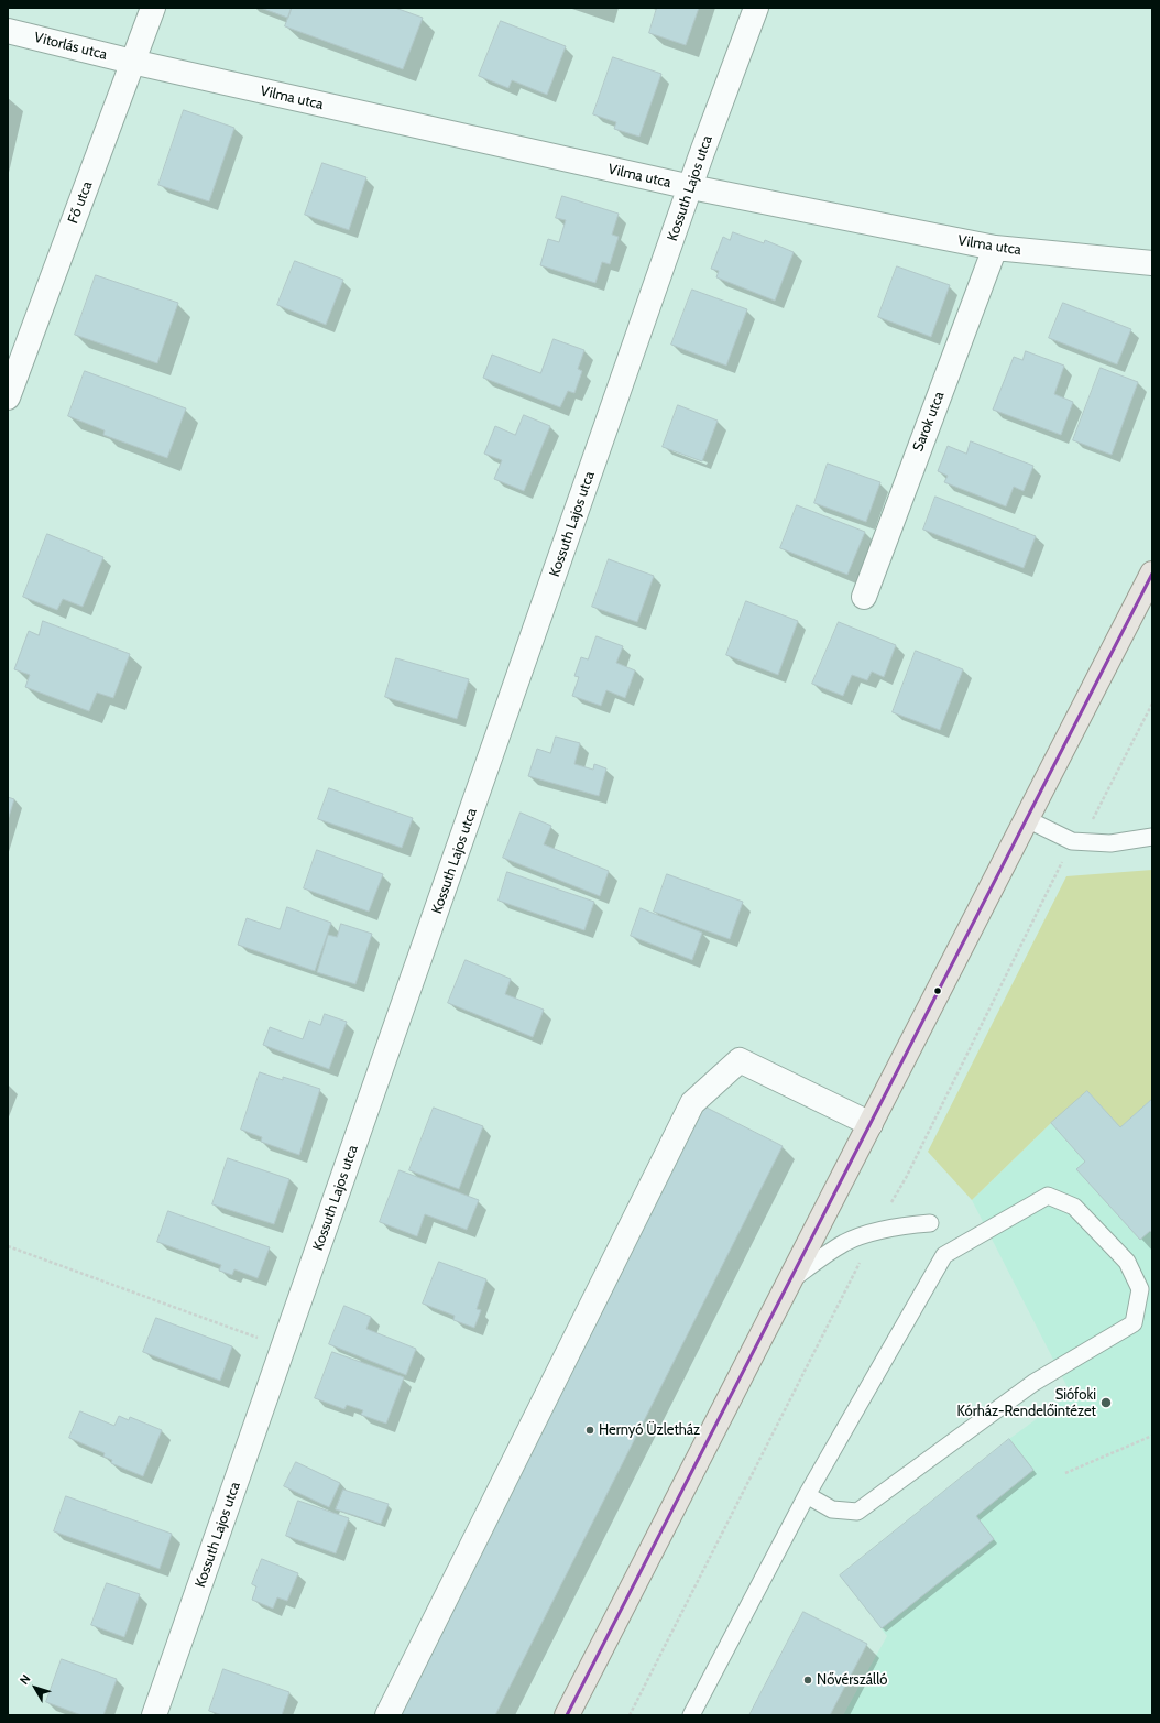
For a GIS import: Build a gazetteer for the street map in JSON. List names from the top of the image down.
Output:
{
  "streets": {
    "street": [
      "Vitorlás utca",
      "Vilma utca",
      "Kossuth Lajos utca",
      "Fő utca",
      "Sarok utca"
    ]
  },
  "crossings": [
    ["Vitorlás utca", "Vilma utca"],
    ["Vitorlás utca", "Fő utca"],
    ["Vilma utca", "Kossuth Lajos utca"],
    ["Vilma utca", "Fő utca"],
    ["Vilma utca", "Sarok utca"]
  ],
  "places": ["Siófoki Kórház-Rendelőintézet", "Hernyó Üzletház", "Nővérszálló"],
  "north": "top left"
}
